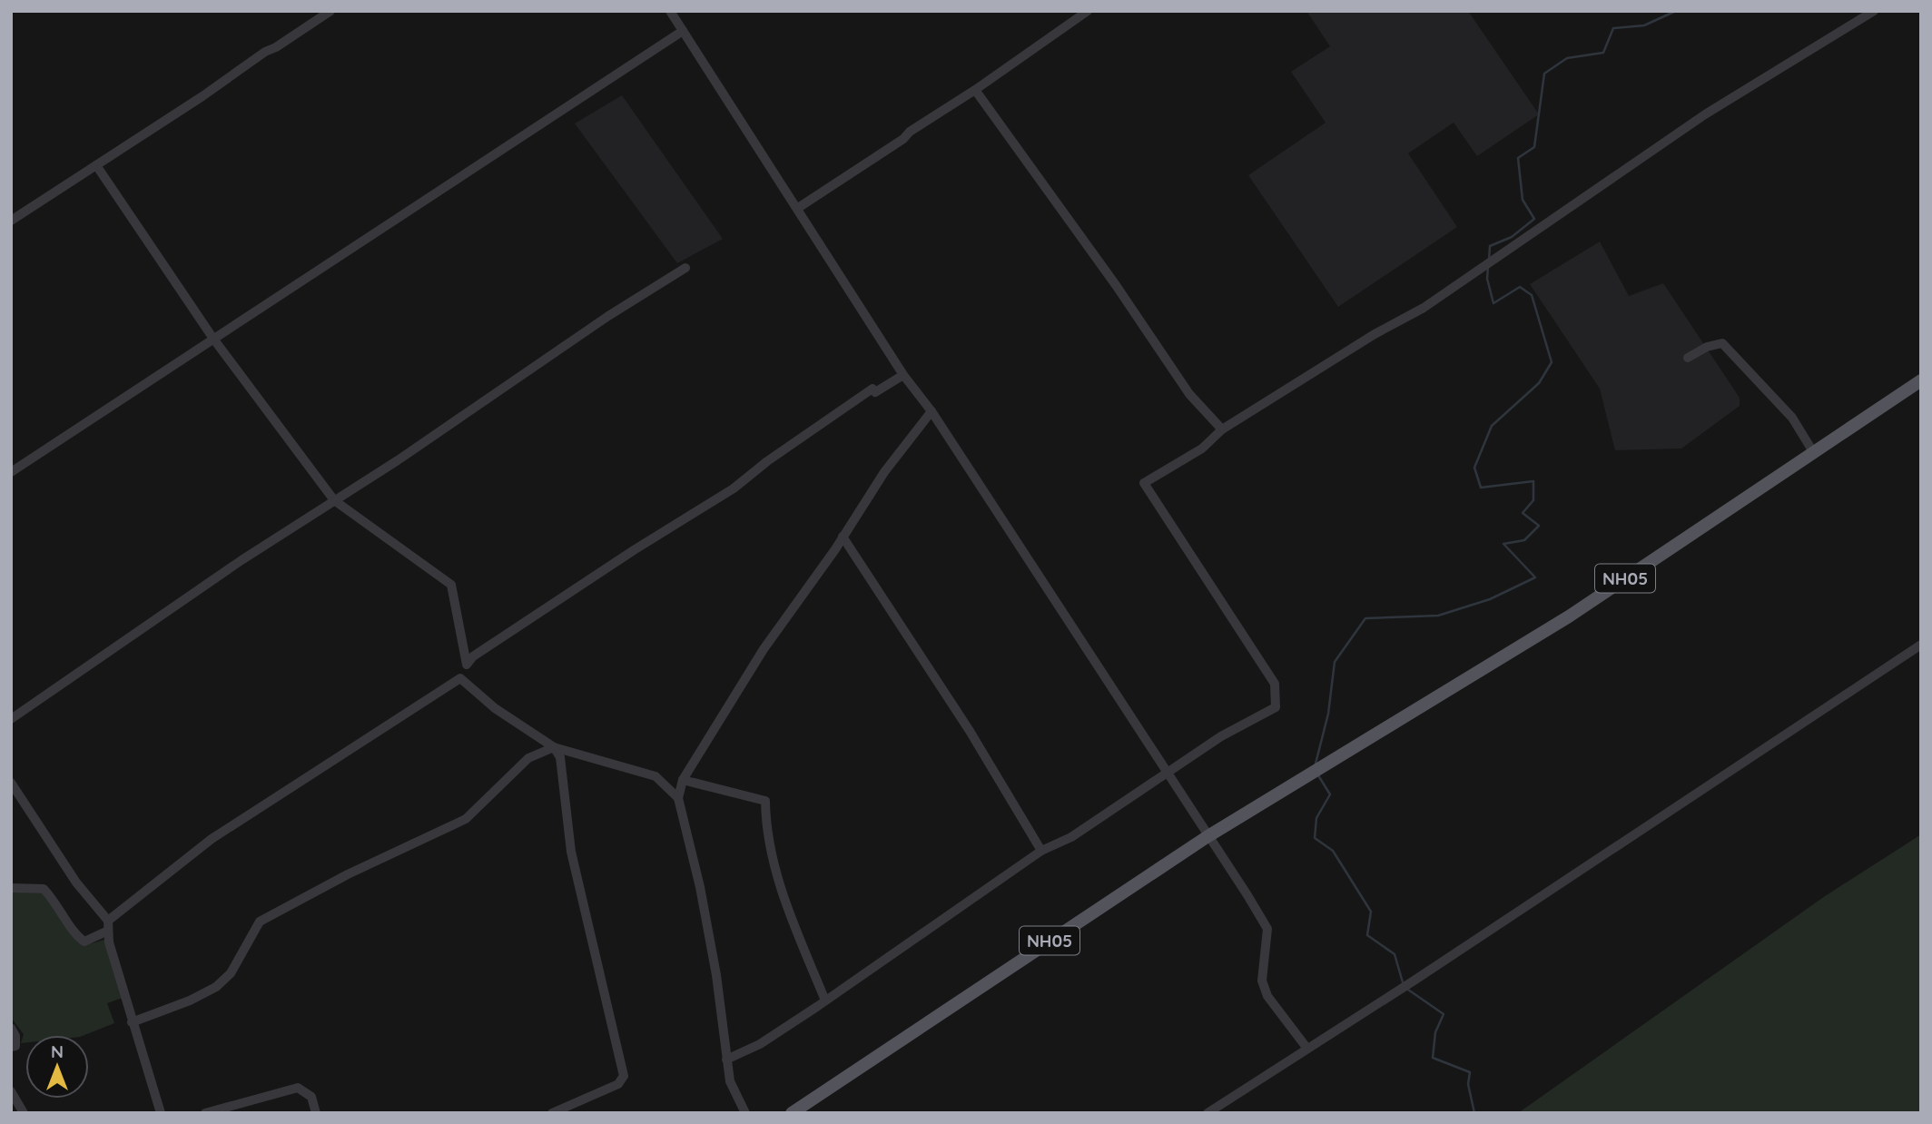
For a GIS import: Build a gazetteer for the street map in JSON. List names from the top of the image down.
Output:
{
  "streets": {
    "main road": ["NH05"]
  },
  "north": "top"
}
